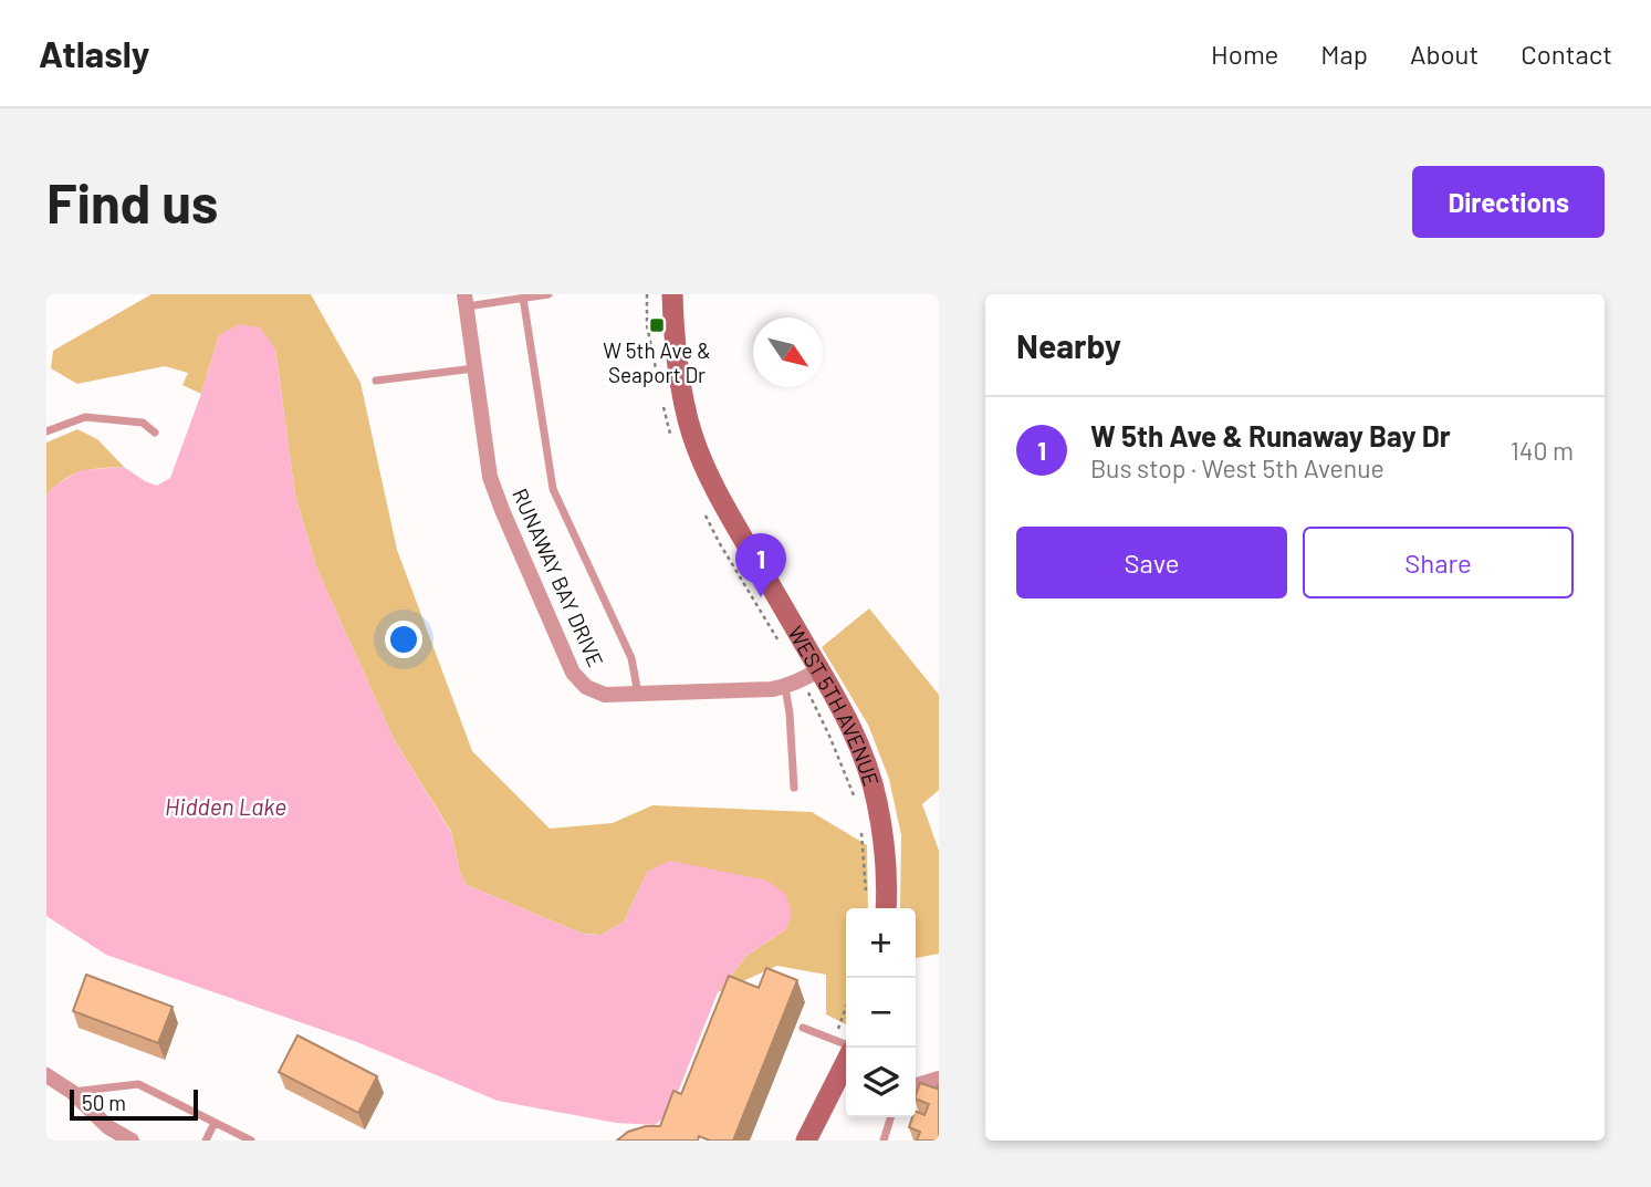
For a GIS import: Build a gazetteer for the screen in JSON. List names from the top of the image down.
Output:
{
  "streets": {
    "main road": ["WEST 5TH AVENUE"],
    "street": ["RUNAWAY BAY DRIVE"]
  },
  "crossings": [
    ["RUNAWAY BAY DRIVE", "WEST 5TH AVENUE"]
  ],
  "water": ["Hidden Lake"],
  "places": {
    "transit": ["W 5th Ave & Seaport Dr"]
  },
  "scale_bar": "50 m",
  "north": "bottom right",
  "page": {
    "header": "Atlasly",
    "nav": [
      "Home",
      "Map",
      "About",
      "Contact"
    ],
    "buttons": [
      "Directions",
      ["Save", "Share"]
    ],
    "title": "Find us",
    "heading": "Nearby",
    "list": [
      {
        "mark": "1",
        "name": "W 5th Ave & Runaway Bay Dr",
        "note": "Bus stop · West 5th Avenue",
        "value": "140 m"
      }
    ],
    "pins": "1",
    "map_buttons": ["+", "−"],
    "scale": "50 m"
  }
}
